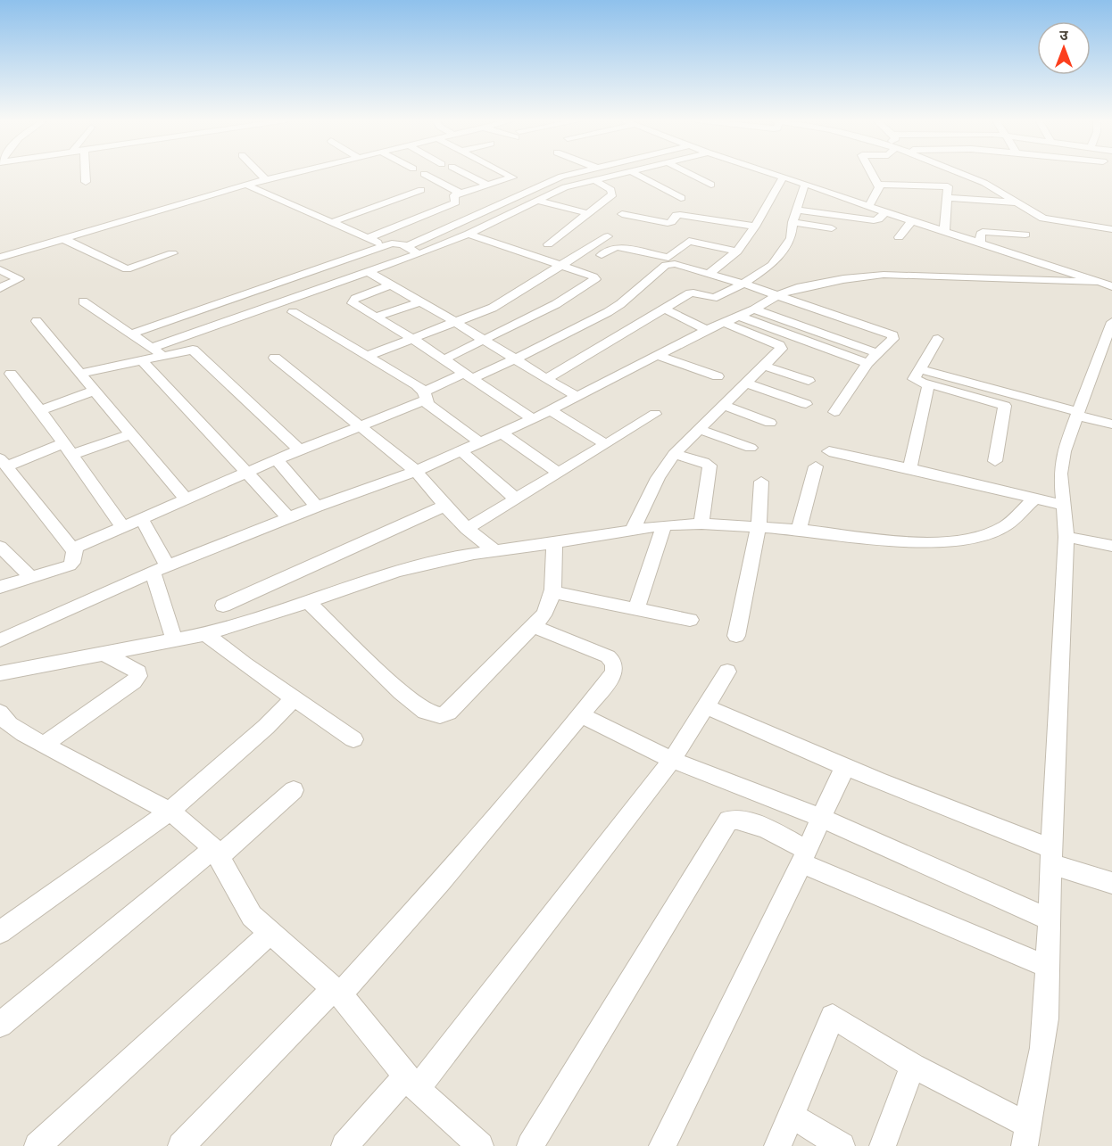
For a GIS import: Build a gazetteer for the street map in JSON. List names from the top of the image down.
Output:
{
  "north": "top"
}
